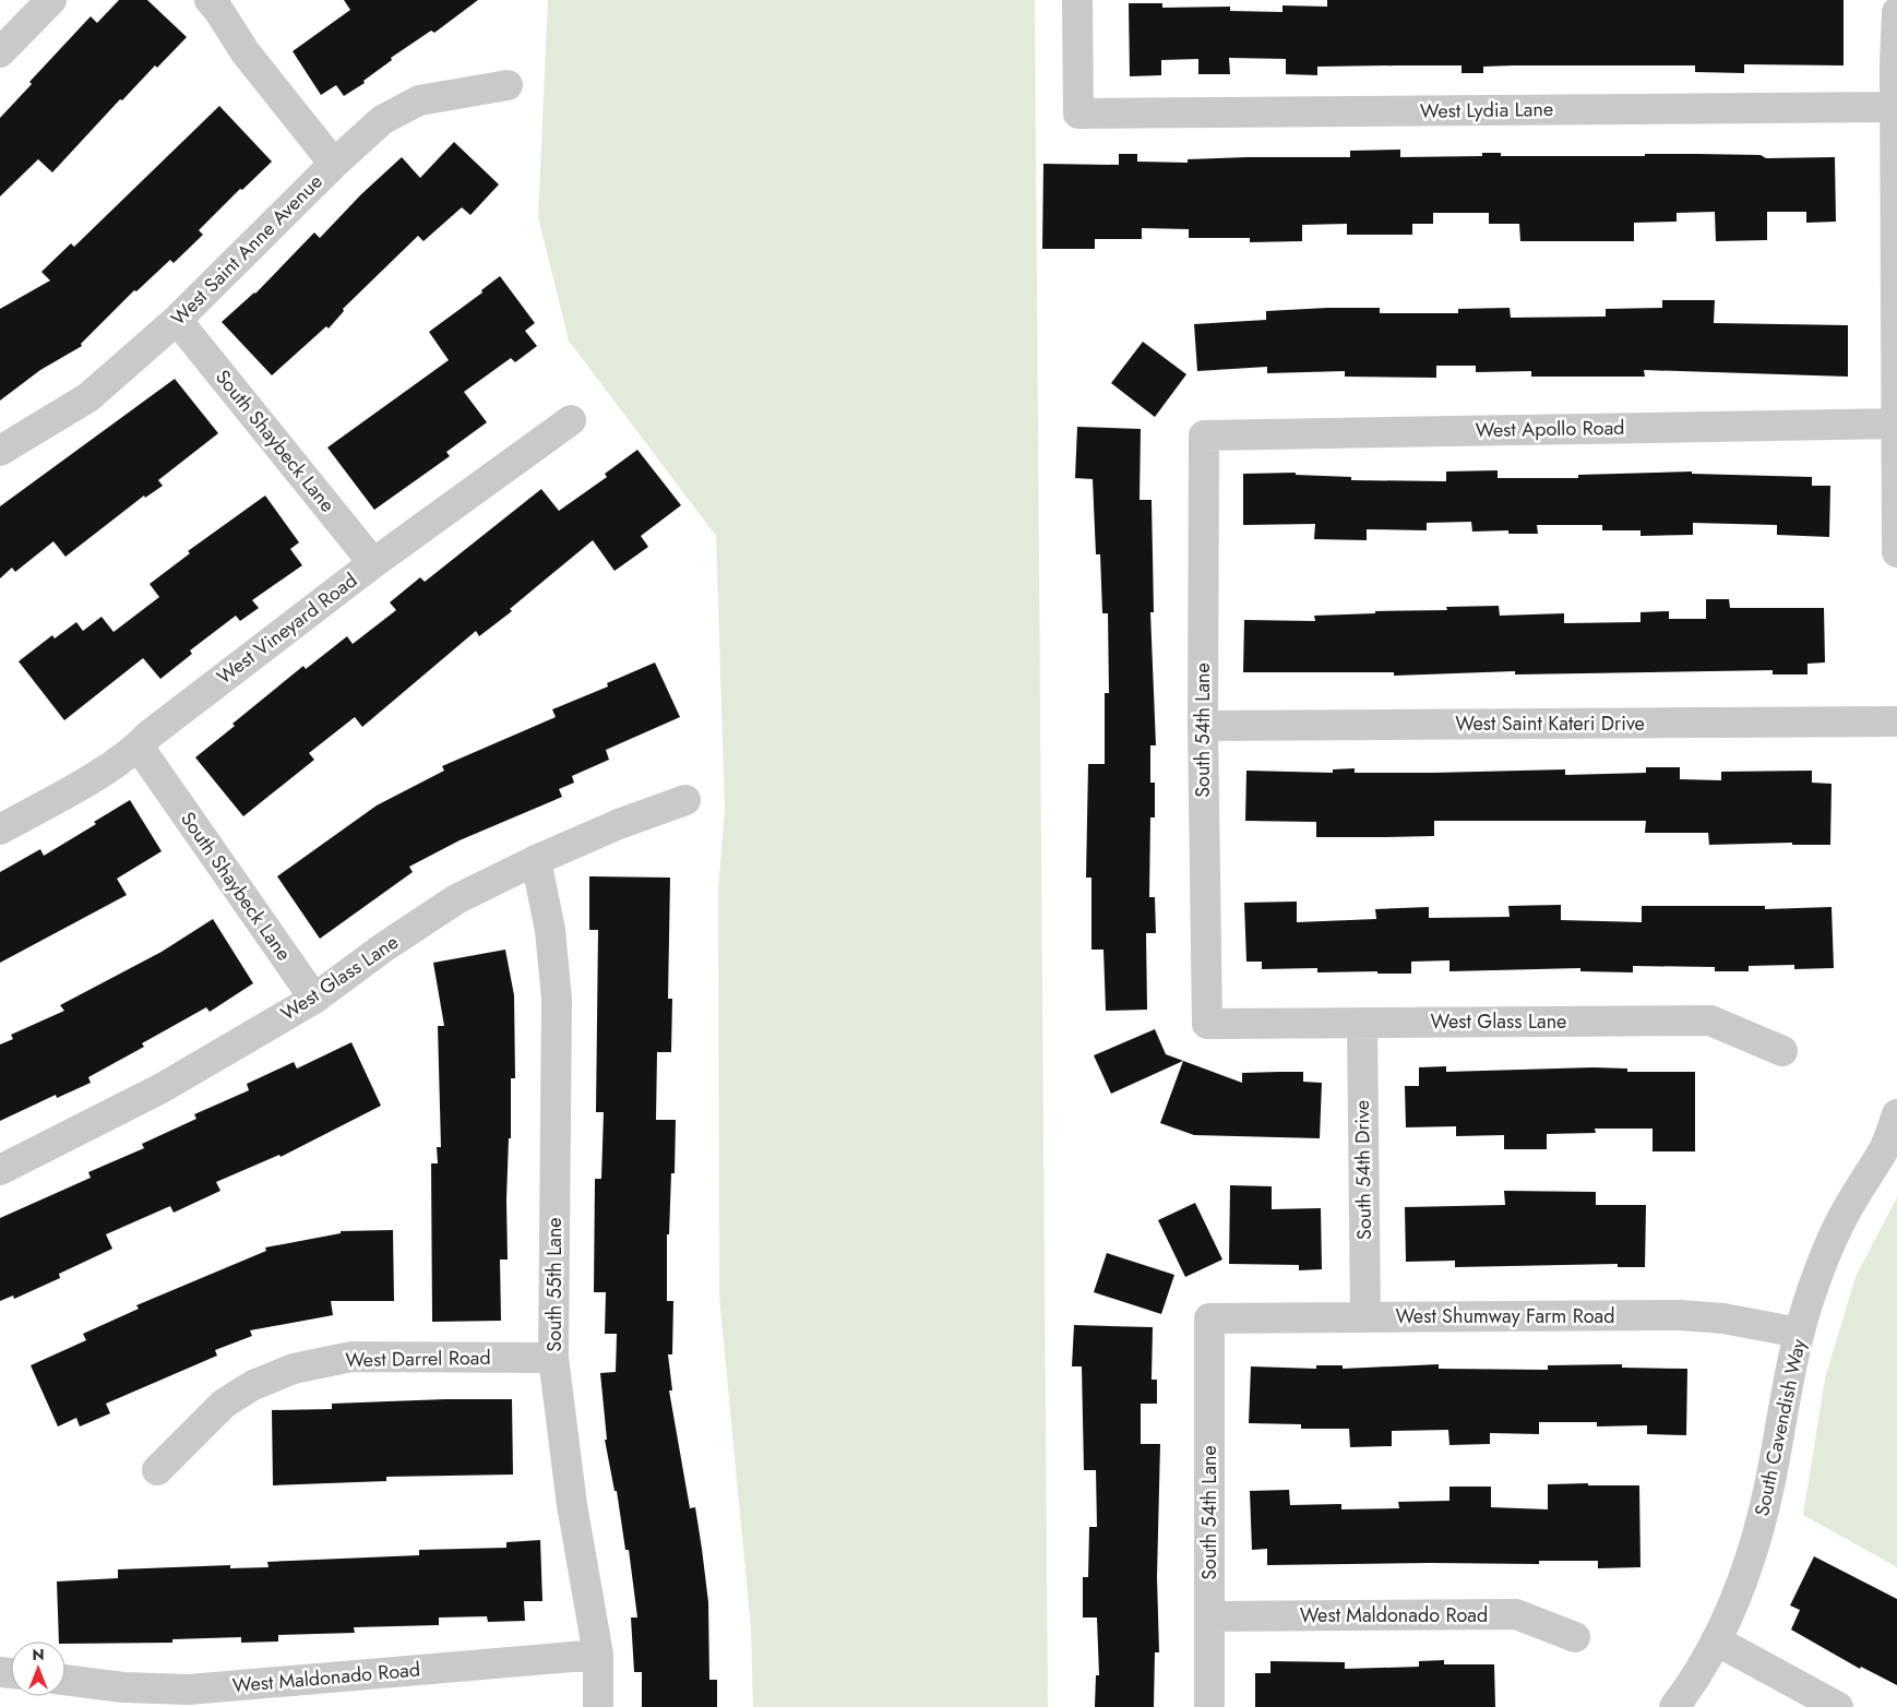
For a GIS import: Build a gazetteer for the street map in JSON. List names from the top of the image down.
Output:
{
  "streets": {
    "street": [
      "West Lydia Lane",
      "West Saint Anne Avenue",
      "West Apollo Road",
      "South Shaybeck Lane",
      "West Vineyard Road",
      "West Saint Kateri Drive",
      "South 54th Lane",
      "West Glass Lane",
      "South 54th Drive",
      "South 55th Lane",
      "West Shumway Farm Road",
      "West Darrel Road",
      "South Cavendish Way",
      "West Maldonado Road"
    ]
  },
  "crossings": [
    ["West Saint Anne Avenue", "South Shaybeck Lane"],
    ["West Apollo Road", "South 54th Lane"],
    ["South Shaybeck Lane", "West Vineyard Road"],
    ["South Shaybeck Lane", "West Glass Lane"],
    ["West Saint Kateri Drive", "South 54th Lane"],
    ["South 54th Lane", "West Glass Lane"],
    ["South 54th Lane", "West Shumway Farm Road"],
    ["South 54th Lane", "West Maldonado Road"],
    ["West Glass Lane", "South 54th Drive"],
    ["West Glass Lane", "South 55th Lane"],
    ["South 54th Drive", "West Shumway Farm Road"],
    ["South 55th Lane", "West Darrel Road"],
    ["South 55th Lane", "West Maldonado Road"],
    ["West Shumway Farm Road", "South Cavendish Way"]
  ],
  "north": "top"
}
